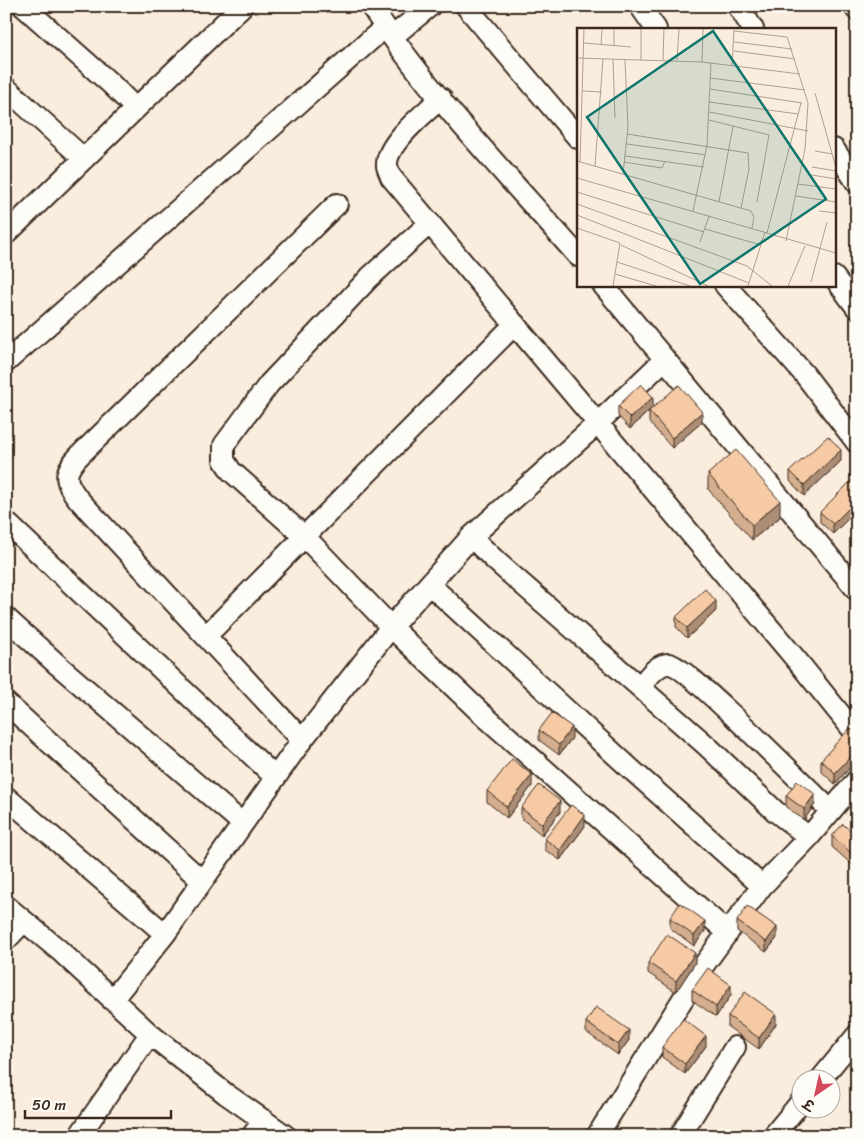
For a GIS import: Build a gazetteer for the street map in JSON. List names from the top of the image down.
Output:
{
  "scale_bar": "50 m",
  "north": "bottom left"
}
